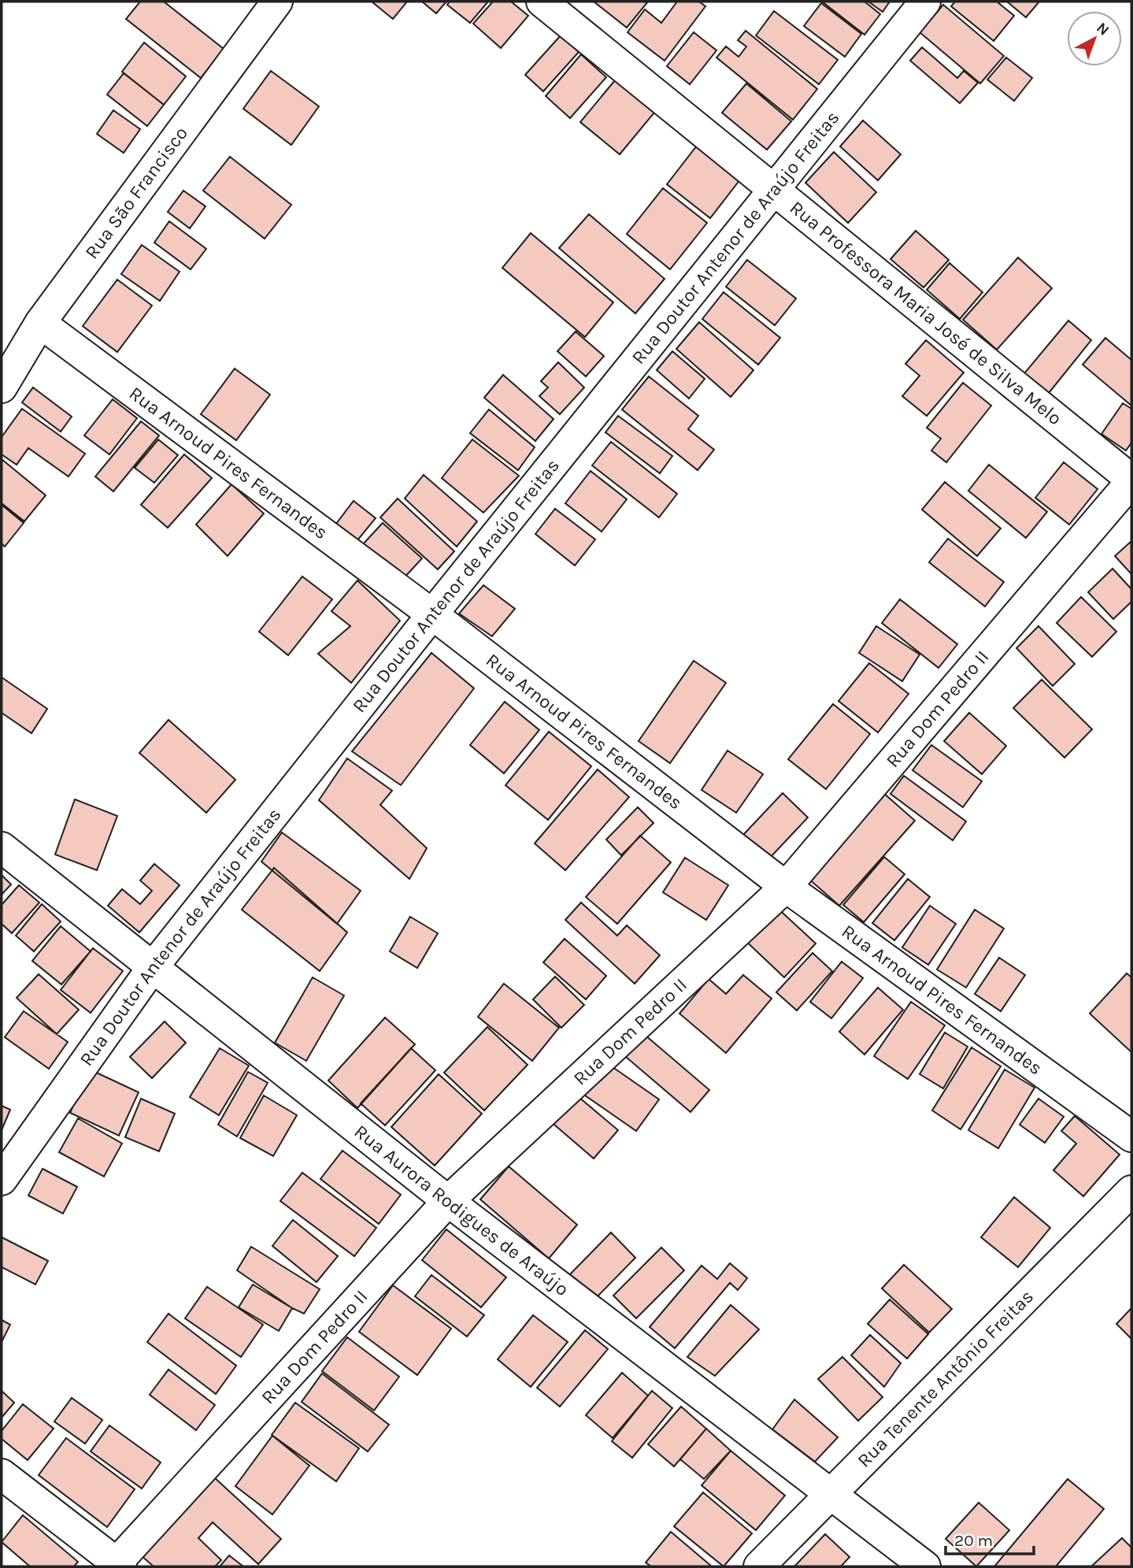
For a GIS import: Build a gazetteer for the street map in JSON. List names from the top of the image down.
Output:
{
  "streets": {
    "street": [
      "Rua São Francisco",
      "Rua Doutor Antenor de Araújo Freitas",
      "Rua Professora Maria José de Silva Melo",
      "Rua Arnoud Pires Fernandes",
      "Rua Dom Pedro II",
      "Rua Aurora Rodigues de Araújo",
      "Rua Tenente Antônio Freitas"
    ]
  },
  "crossings": [
    ["Rua São Francisco", "Rua Arnoud Pires Fernandes"],
    ["Rua Doutor Antenor de Araújo Freitas", "Rua Professora Maria José de Silva Melo"],
    ["Rua Doutor Antenor de Araújo Freitas", "Rua Arnoud Pires Fernandes"],
    ["Rua Doutor Antenor de Araújo Freitas", "Rua Aurora Rodigues de Araújo"],
    ["Rua Professora Maria José de Silva Melo", "Rua Dom Pedro II"],
    ["Rua Arnoud Pires Fernandes", "Rua Dom Pedro II"],
    ["Rua Dom Pedro II", "Rua Aurora Rodigues de Araújo"],
    ["Rua Aurora Rodigues de Araújo", "Rua Tenente Antônio Freitas"]
  ],
  "scale_bar": "20 m",
  "north": "top right"
}
